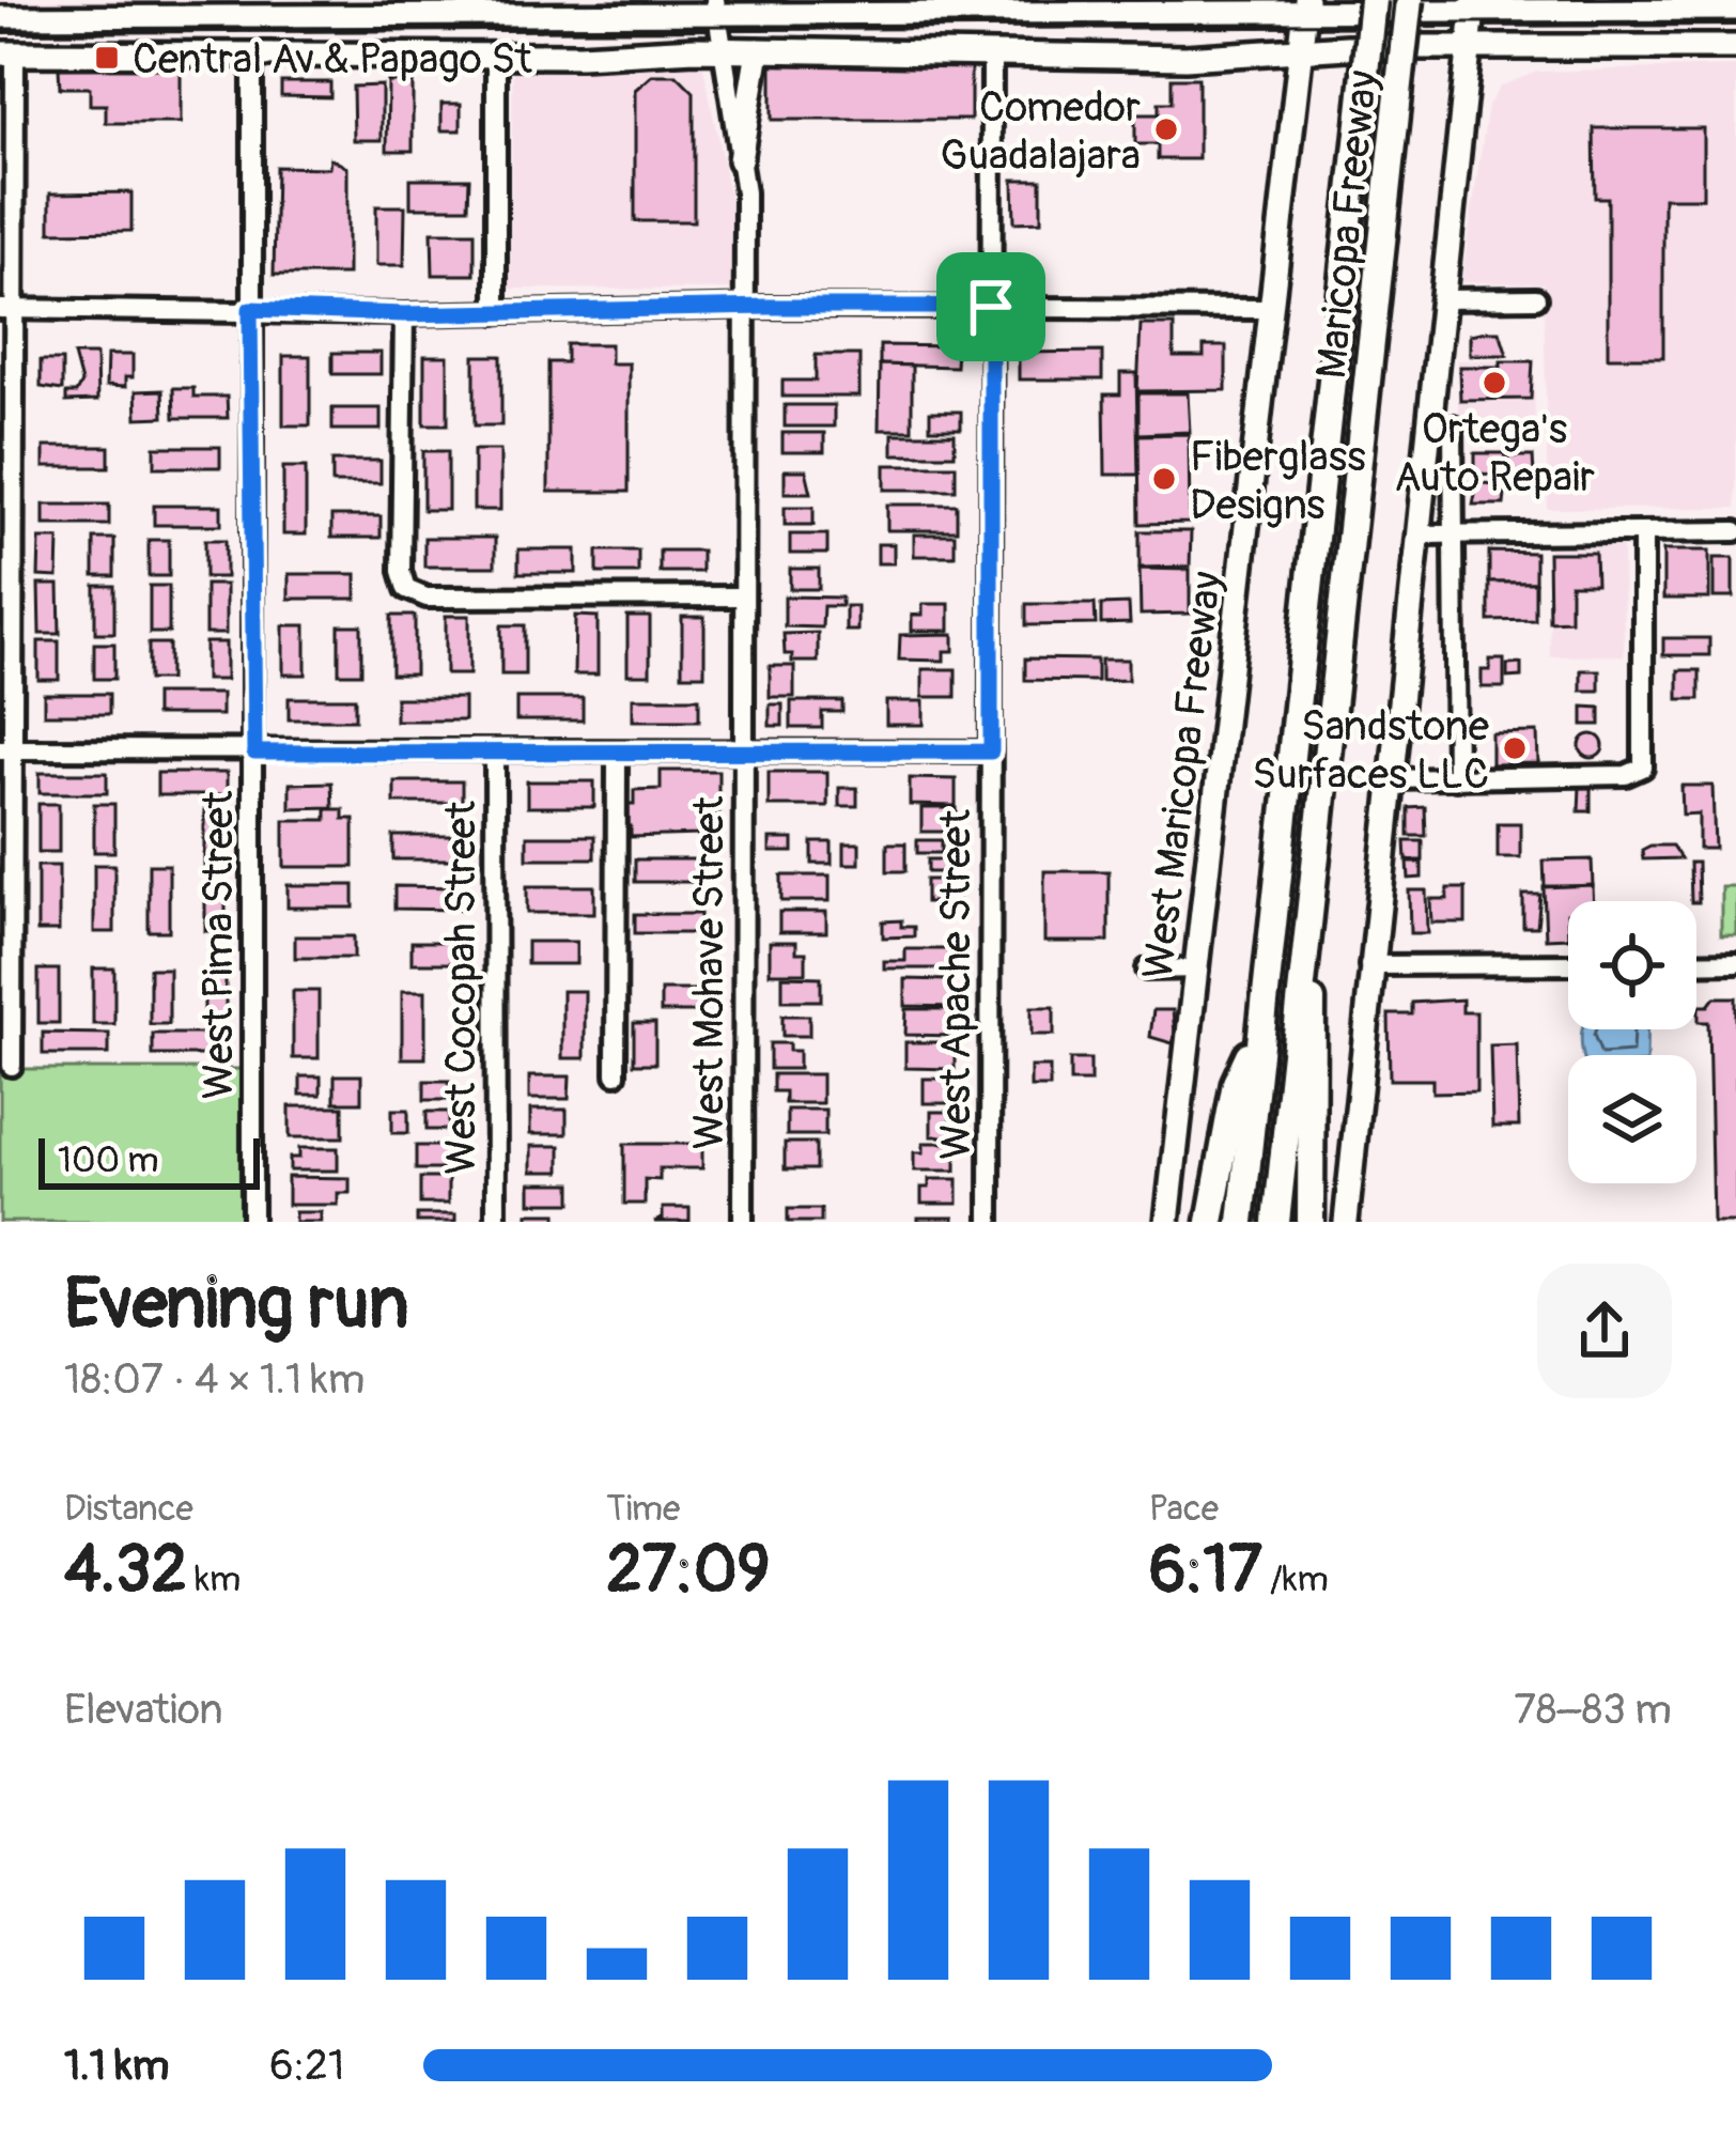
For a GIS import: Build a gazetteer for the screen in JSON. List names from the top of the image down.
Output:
{
  "streets": {
    "highway": ["Maricopa Freeway"],
    "main road": ["West Maricopa Freeway"],
    "street": [
      "West Pima Street",
      "West Mohave Street",
      "West Apache Street",
      "West Cocopah Street"
    ]
  },
  "places": {
    "transit": ["Central Av & Papago St"],
    "other": [
      "Comedor Guadalajara",
      "Ortega's Auto Repair",
      "Fiberglass Designs",
      "Sandstone Surfaces LLC"
    ]
  },
  "scale_bar": "100 m",
  "page": {
    "scale": "100 m",
    "heading": ["Evening run", "18:07 · 4 × 1.1 km"],
    "stats": [
      ["Distance", "4.32 km"],
      ["Time", "27:09"],
      ["Pace", "6:17 /km"]
    ],
    "chart": ["Elevation", "78–83 m"],
    "list": [
      {
        "name": "1.1 km",
        "note": "6:21"
      }
    ]
  }
}
